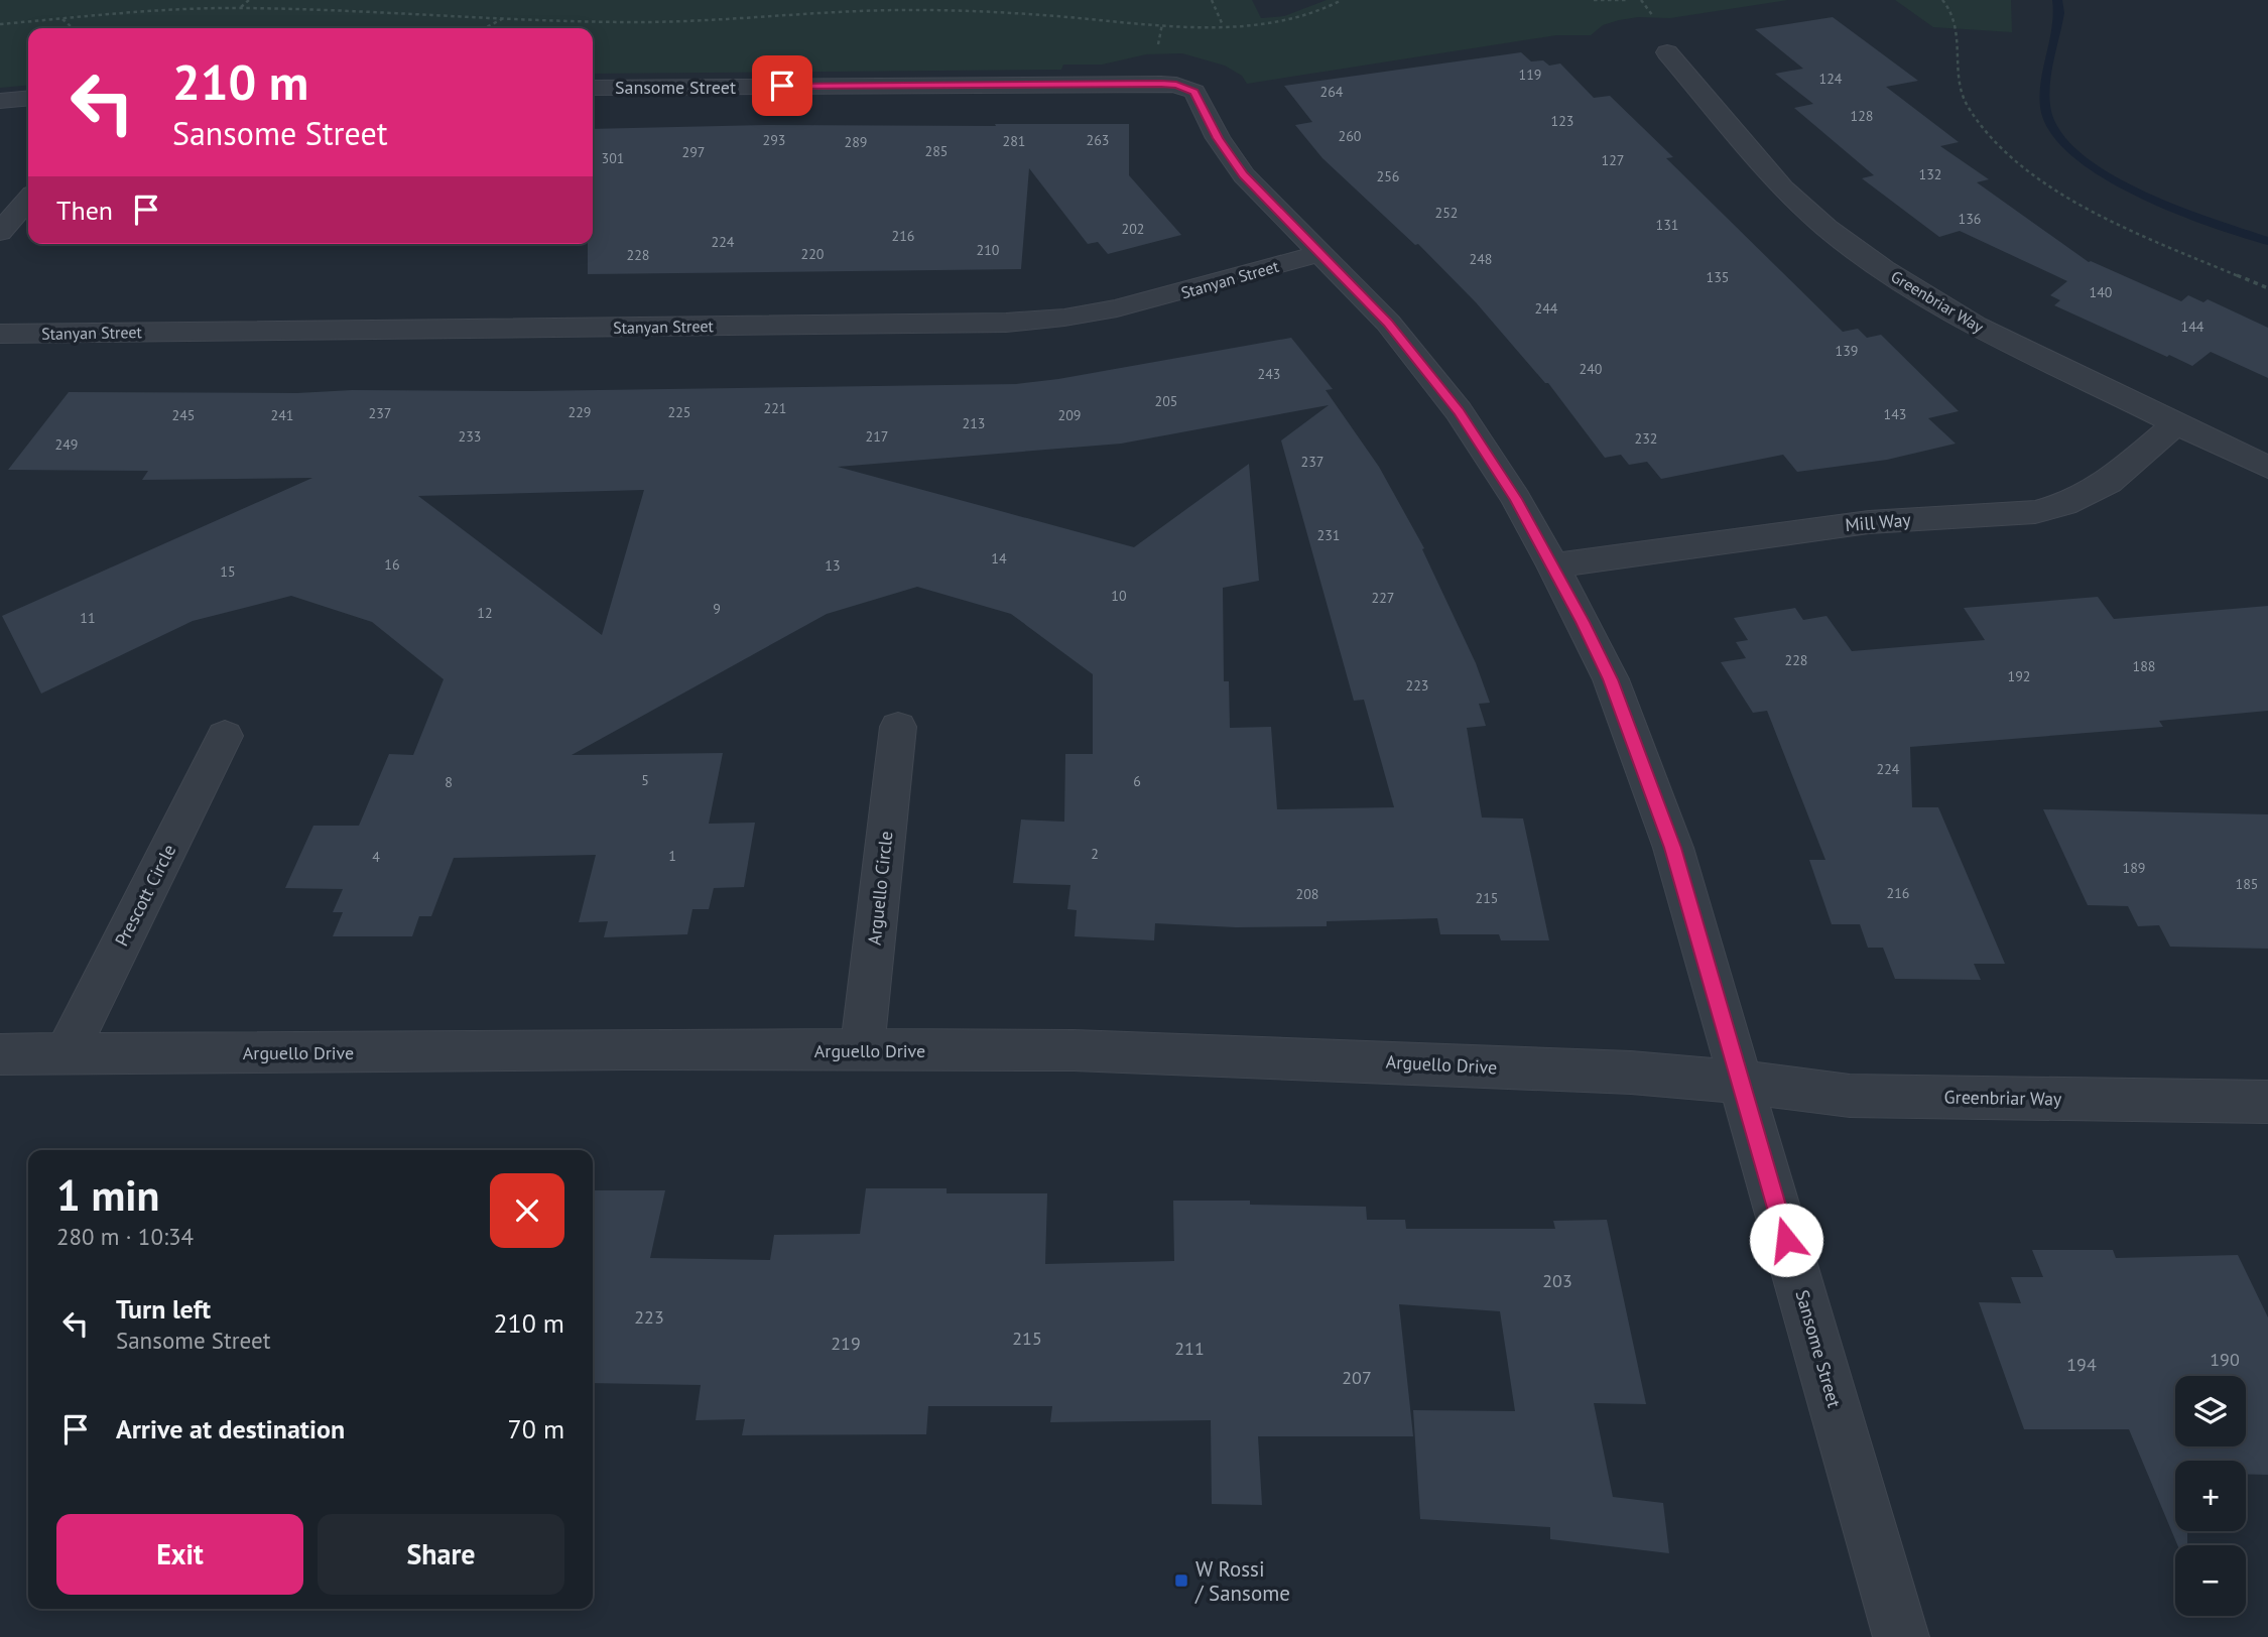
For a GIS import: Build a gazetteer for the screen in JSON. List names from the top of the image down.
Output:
{
  "streets": {
    "street": [
      "Sansome Street",
      "Stanyan Street",
      "Greenbriar Way",
      "Mill Way",
      "Arguello Circle",
      "Prescott Circle",
      "Arguello Drive"
    ]
  },
  "crossings": [
    ["Sansome Street", "Stanyan Street"],
    ["Sansome Street", "Greenbriar Way"],
    ["Sansome Street", "Mill Way"],
    ["Sansome Street", "Arguello Drive"],
    ["Greenbriar Way", "Mill Way"],
    ["Greenbriar Way", "Arguello Drive"],
    ["Arguello Circle", "Arguello Drive"],
    ["Prescott Circle", "Arguello Drive"]
  ],
  "places": {
    "transit": ["W Rossi / Sansome"]
  },
  "house_numbers": [
    "119",
    "124",
    "264",
    "128",
    "123",
    "260",
    "293",
    "263",
    "281",
    "289",
    "285",
    "297",
    "301",
    "127",
    "132",
    "256",
    "252",
    "136",
    "131",
    "202",
    "216",
    "224",
    "210",
    "220",
    "228",
    "248",
    "135",
    "140",
    "244",
    "144",
    "139",
    "240",
    "243",
    "205",
    "221",
    "229",
    "225",
    "237",
    "143",
    "245",
    "241",
    "209",
    "213",
    "233",
    "217",
    "232",
    "249",
    "237",
    "231",
    "14",
    "16",
    "13",
    "15",
    "10",
    "227",
    "9",
    "12",
    "11",
    "228",
    "188",
    "192",
    "223",
    "224",
    "5",
    "6",
    "8",
    "2",
    "1",
    "4",
    "189",
    "185",
    "216",
    "208",
    "215",
    "203",
    "223",
    "215",
    "219",
    "211",
    "190",
    "194",
    "207"
  ],
  "page": {
    "turn": ["210 m", "Sansome Street"],
    "then": "Then",
    "heading": ["1 min", "280 m · 10:34"],
    "list": [
      {
        "name": "Turn left",
        "note": "Sansome Street",
        "value": "210 m"
      },
      {
        "name": "Arrive at destination",
        "value": "70 m"
      }
    ],
    "map_buttons": ["+", "−"],
    "buttons": ["Exit", "Share"]
  }
}
